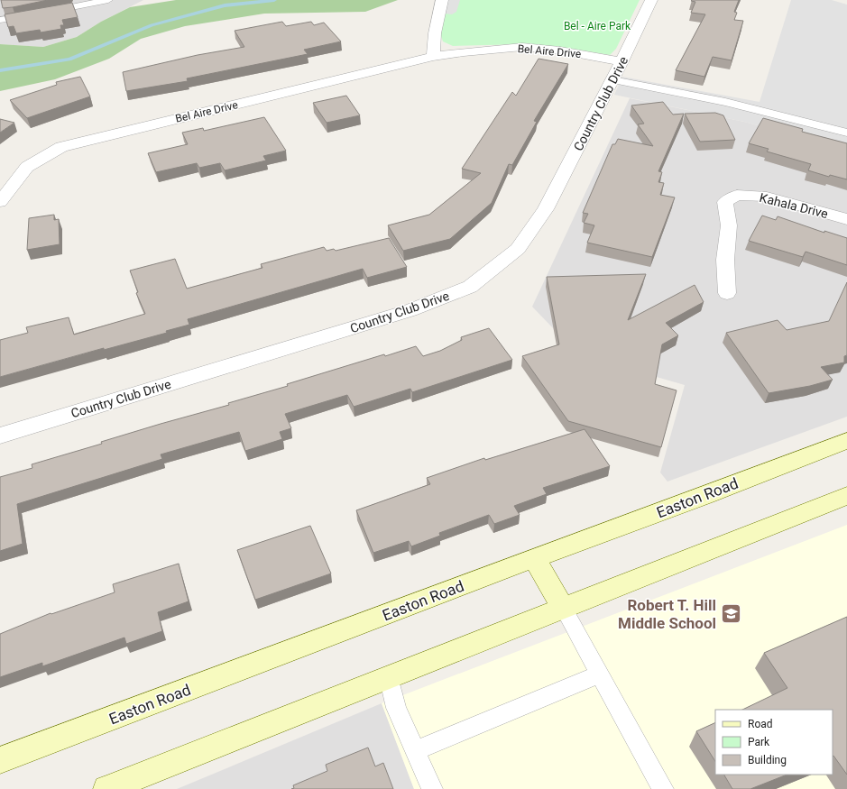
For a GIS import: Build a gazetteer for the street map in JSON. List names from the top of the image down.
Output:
{
  "streets": {
    "main road": ["Easton Road"],
    "street": ["Bel Aire Drive", "Country Club Drive", "Kahala Drive"]
  },
  "crossings": [
    ["Bel Aire Drive", "Country Club Drive"]
  ],
  "parks": ["Bel - Aire Park"],
  "places": {
    "school or university": ["Robert T. Hill Middle School"]
  },
  "legend": ["Road", "Park", "Building"]
}
